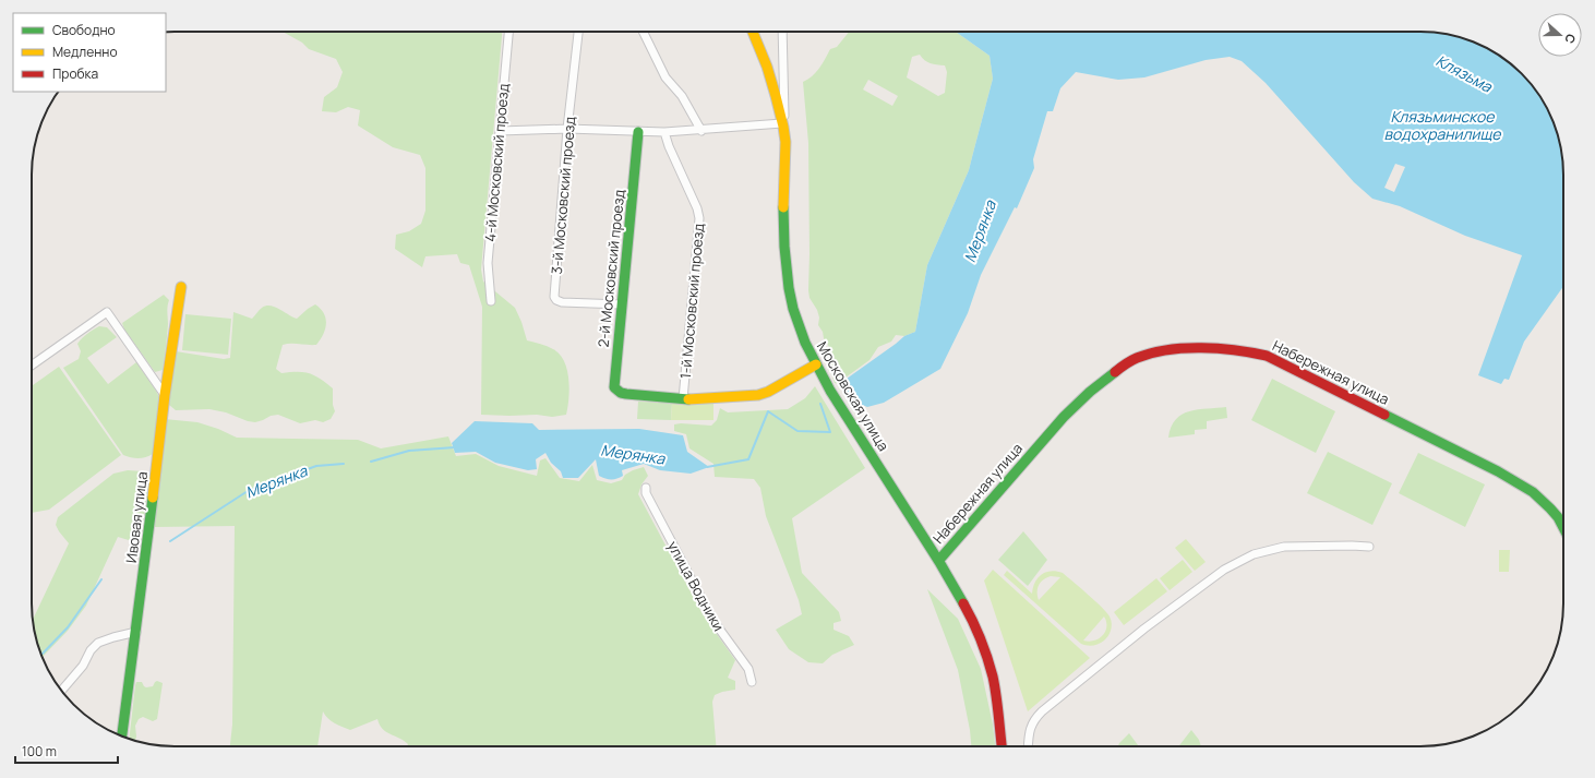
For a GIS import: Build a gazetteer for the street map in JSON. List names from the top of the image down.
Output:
{
  "streets": {
    "street": [
      "4-й Московский проезд",
      "3-й Московский проезд",
      "2-й Московский проезд",
      "1-й Московский проезд",
      "Набережная улица",
      "Московская улица",
      "Ивовая улица",
      "улица Водники"
    ]
  },
  "crossings": [
    ["3-й Московский проезд", "2-й Московский проезд"],
    ["2-й Московский проезд", "1-й Московский проезд"],
    ["Набережная улица", "Московская улица"]
  ],
  "water": ["Клязьма", "Клязьминское водохранилище", "Мерянка"],
  "legend": ["Свободно", "Медленно", "Пробка"],
  "scale_bar": "100 m",
  "north": "right"
}
